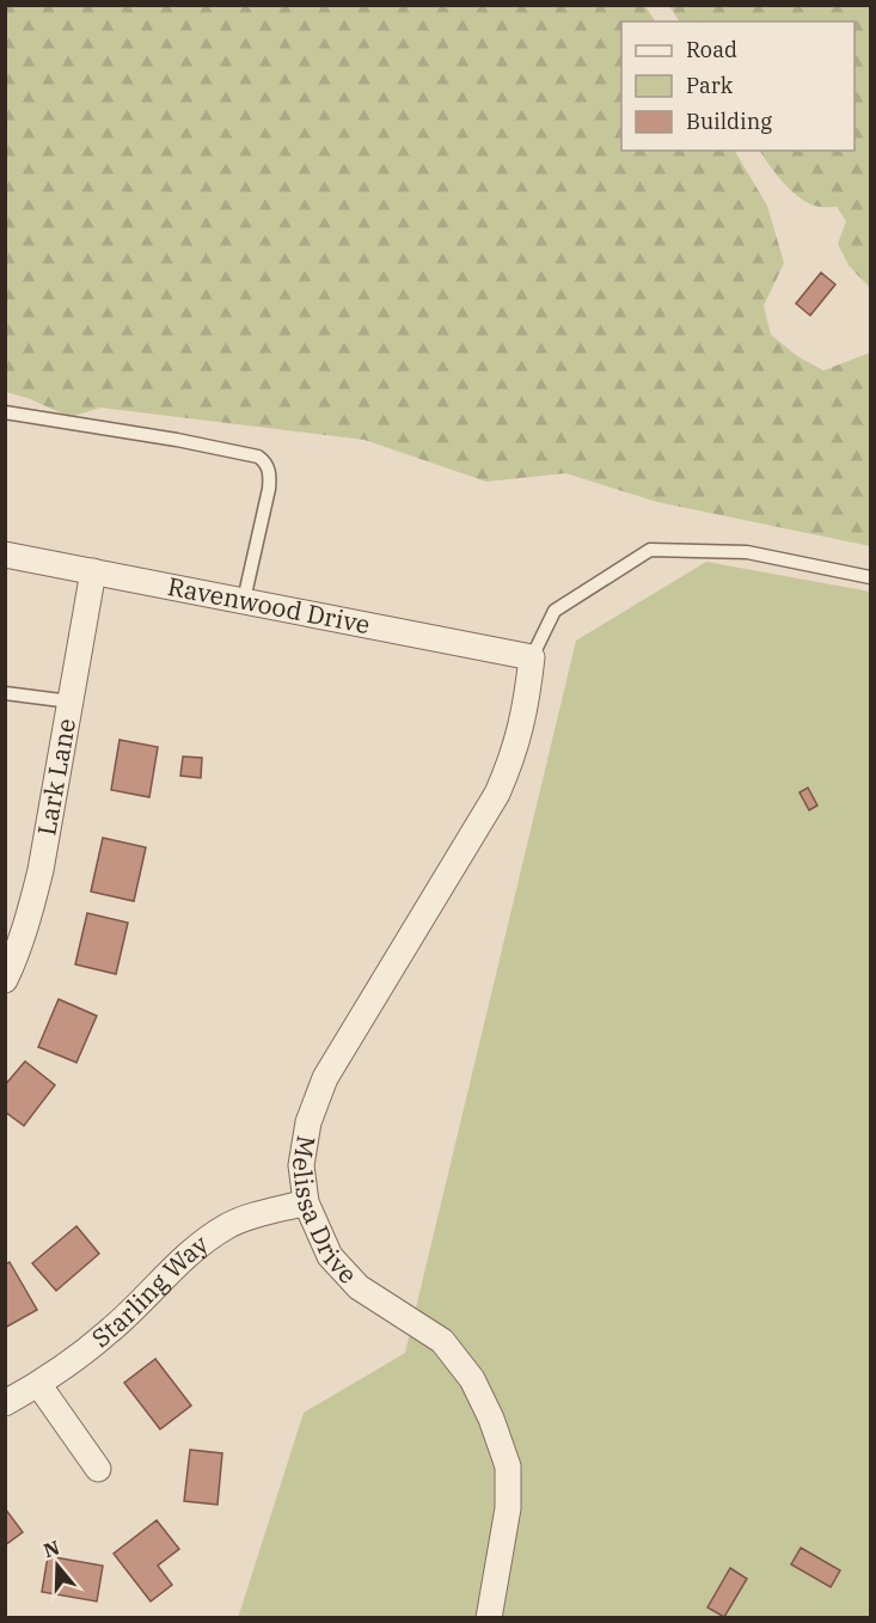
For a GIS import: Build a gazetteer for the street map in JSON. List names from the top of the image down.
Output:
{
  "streets": {
    "street": [
      "Ravenwood Drive",
      "Lark Lane",
      "Melissa Drive",
      "Starling Way"
    ]
  },
  "crossings": [
    ["Ravenwood Drive", "Lark Lane"],
    ["Ravenwood Drive", "Melissa Drive"],
    ["Melissa Drive", "Starling Way"]
  ],
  "legend": ["Road", "Park", "Building"],
  "north": "top"
}
